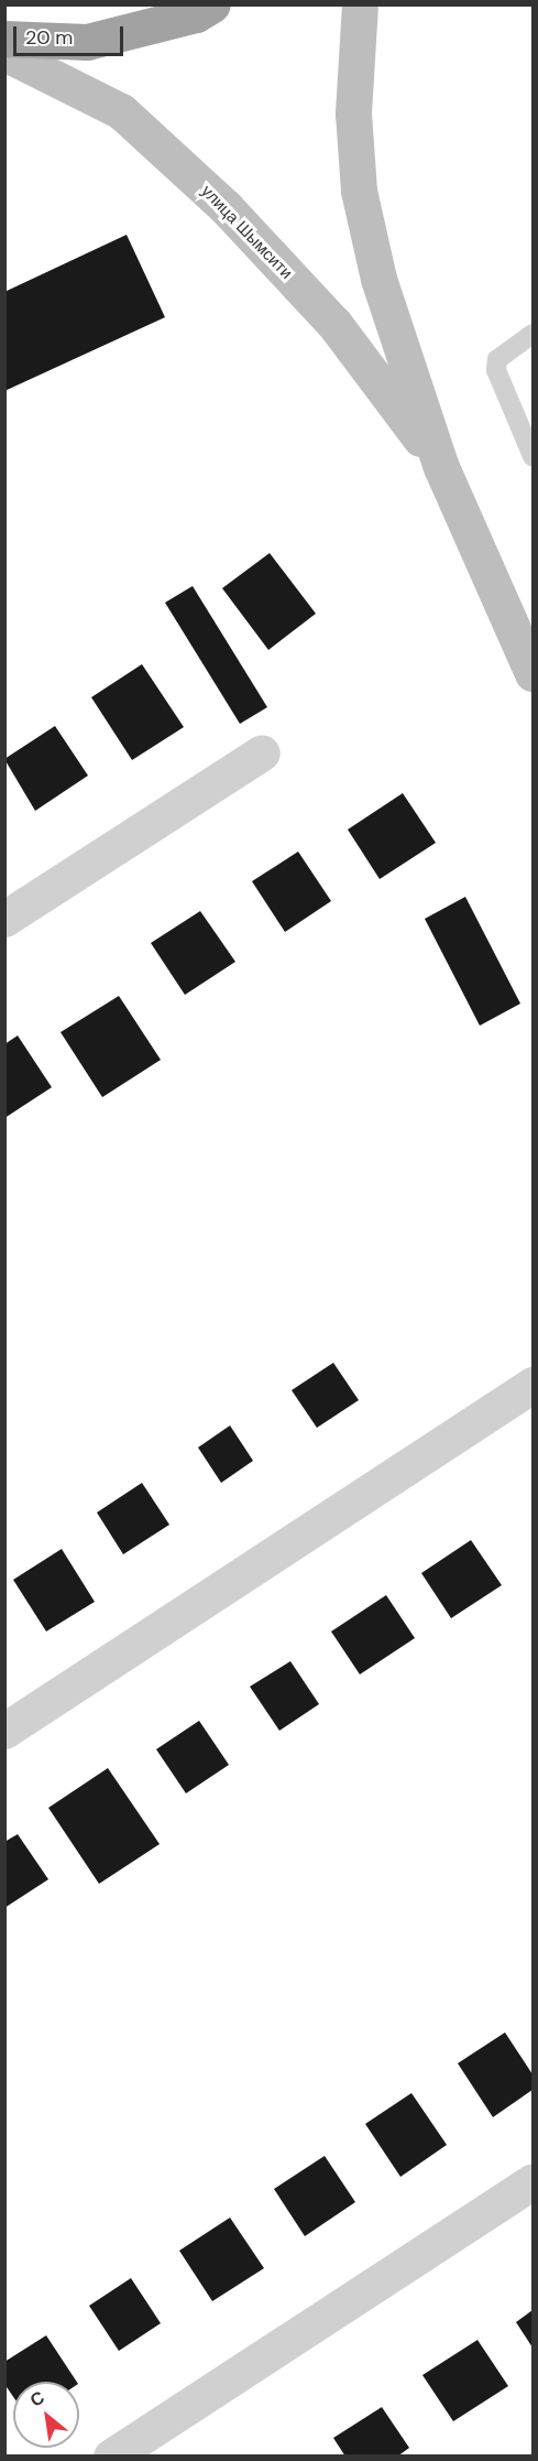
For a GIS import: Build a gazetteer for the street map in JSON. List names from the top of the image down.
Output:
{
  "streets": {
    "main road": ["улица Шымсити"]
  },
  "scale_bar": "20 m",
  "north": "top left"
}
